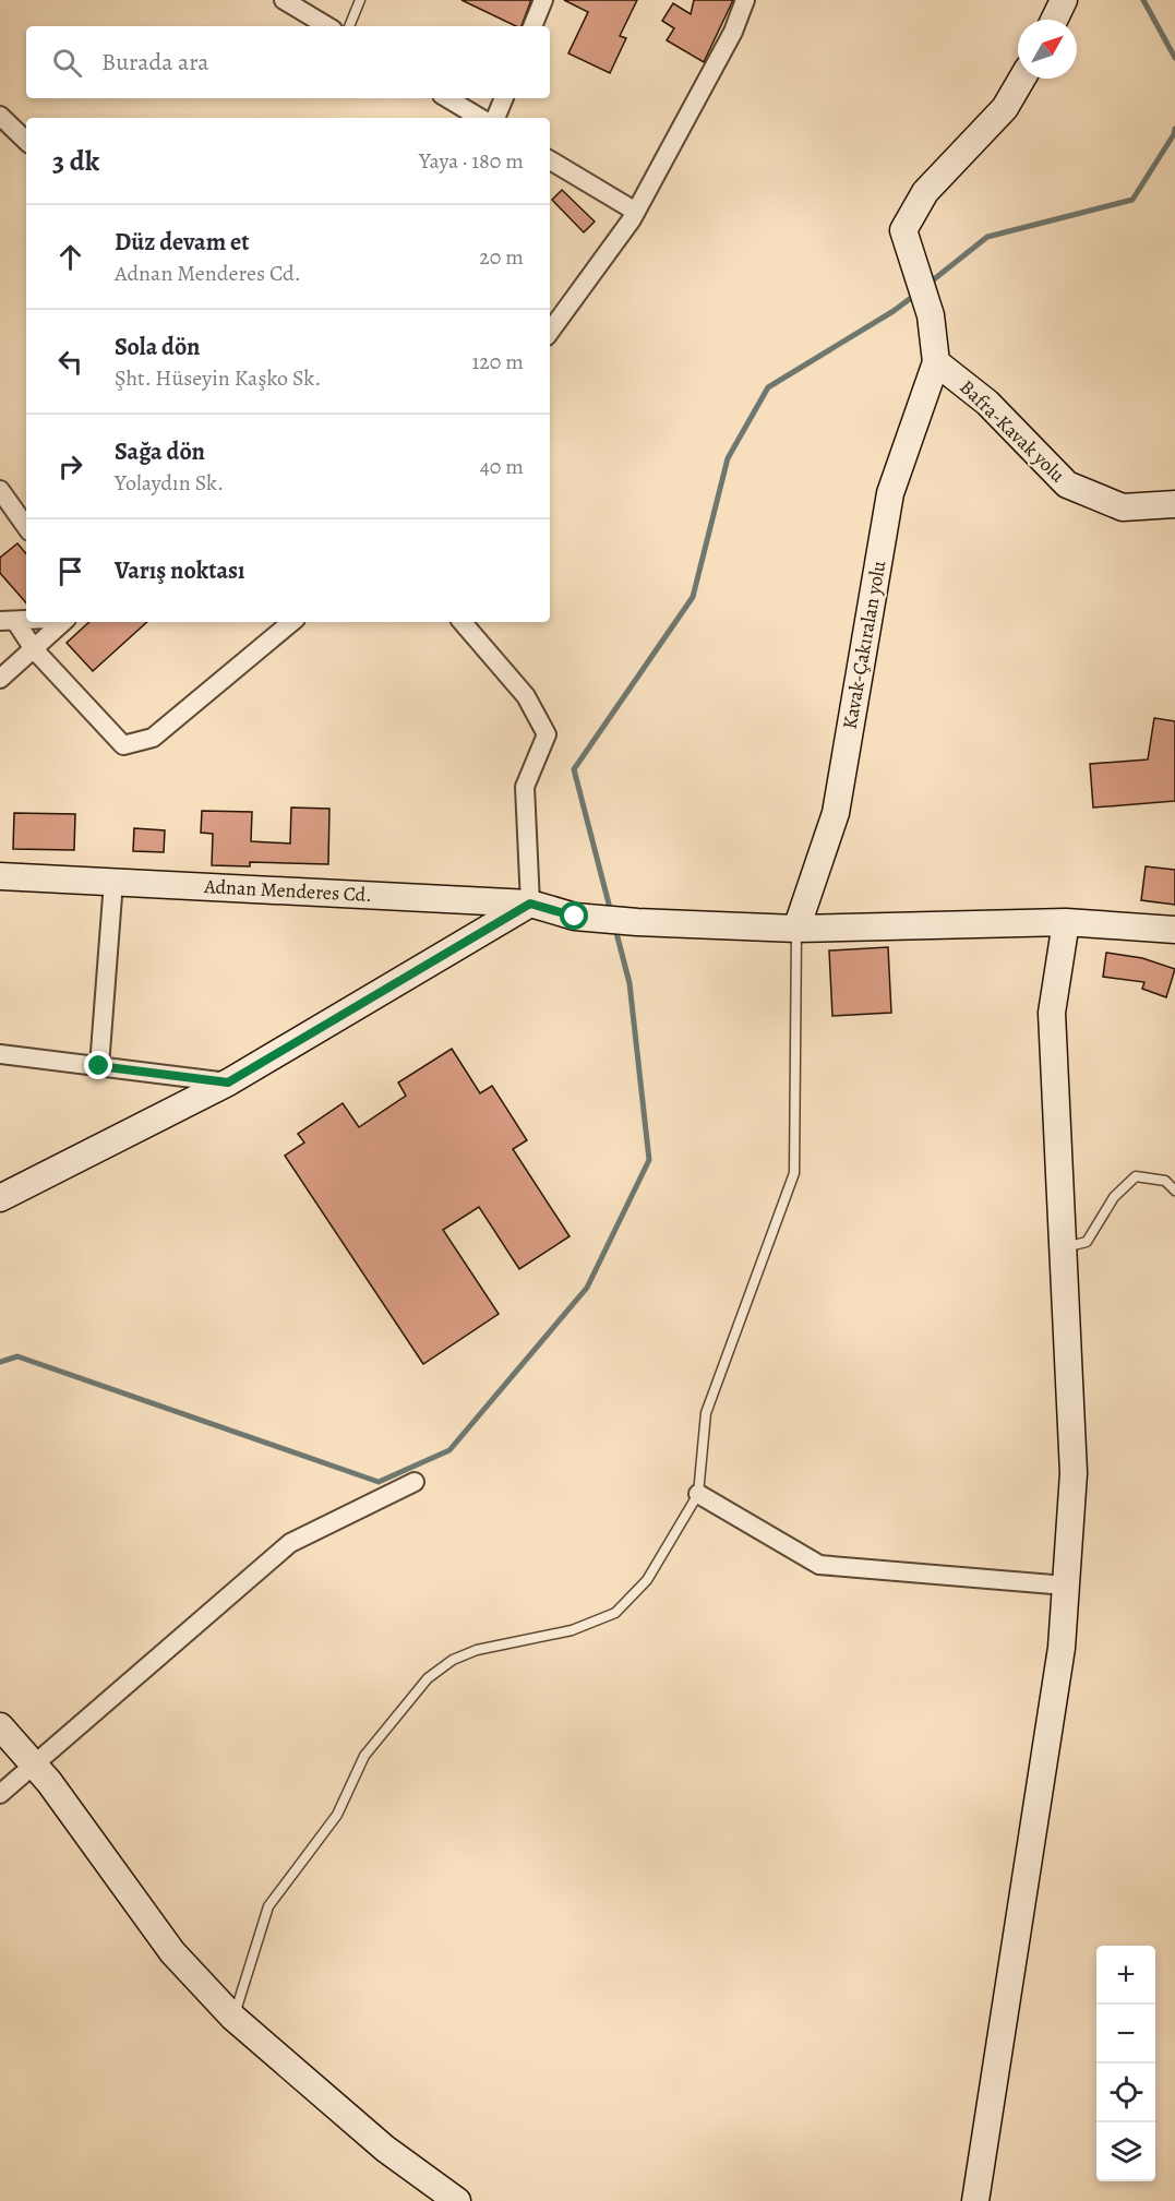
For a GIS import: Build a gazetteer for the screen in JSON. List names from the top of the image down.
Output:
{
  "streets": {
    "street": ["Bafra-Kavak yolu", "Kavak-Çakıralan yolu", "Adnan Menderes Cd."]
  },
  "crossings": [
    ["Bafra-Kavak yolu", "Kavak-Çakıralan yolu"],
    ["Kavak-Çakıralan yolu", "Adnan Menderes Cd."]
  ],
  "north": "top right",
  "page": {
    "search": "Burada ara",
    "heading": ["3 dk", "Yaya · 180 m"],
    "list": [
      ["Düz devam et", "Adnan Menderes Cd.", "20 m"],
      ["Sola dön", "Şht. Hüseyin Kaşko Sk.", "120 m"],
      ["Sağa dön", "Yolaydın Sk.", "40 m"],
      "Varış noktası"
    ],
    "map_buttons": ["+", "−"]
  }
}
